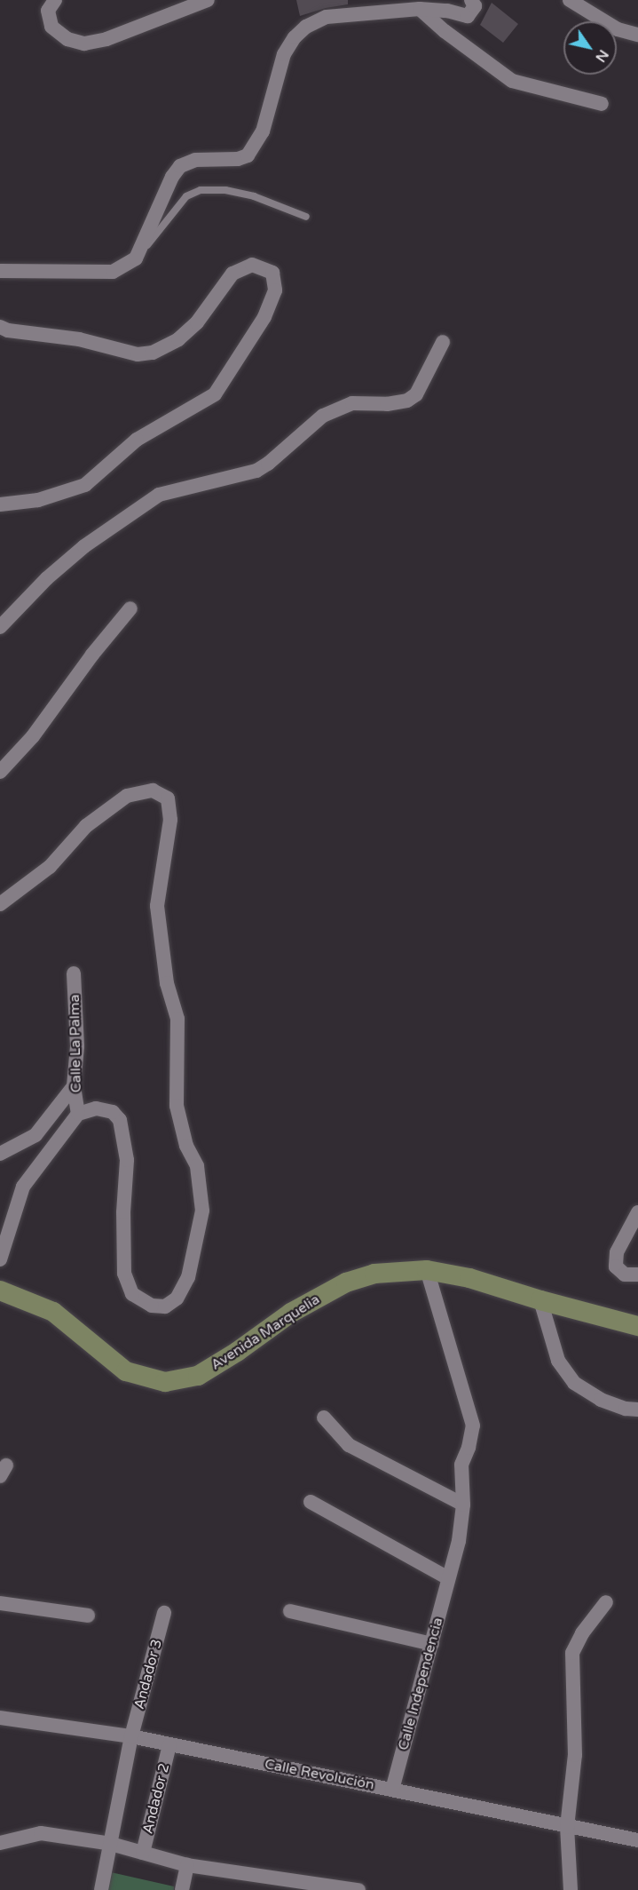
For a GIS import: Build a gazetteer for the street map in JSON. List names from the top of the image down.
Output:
{
  "streets": {
    "main road": ["Avenida Marquelia"],
    "street": [
      "Calle La Palma",
      "Andador 3",
      "Calle Independencia",
      "Calle Revolución",
      "Andador 2"
    ]
  },
  "crossings": [
    ["Avenida Marquelia", "Calle Independencia"],
    ["Andador 3", "Calle Revolución"],
    ["Calle Independencia", "Calle Revolución"],
    ["Calle Revolución", "Andador 2"]
  ],
  "north": "bottom right"
}
